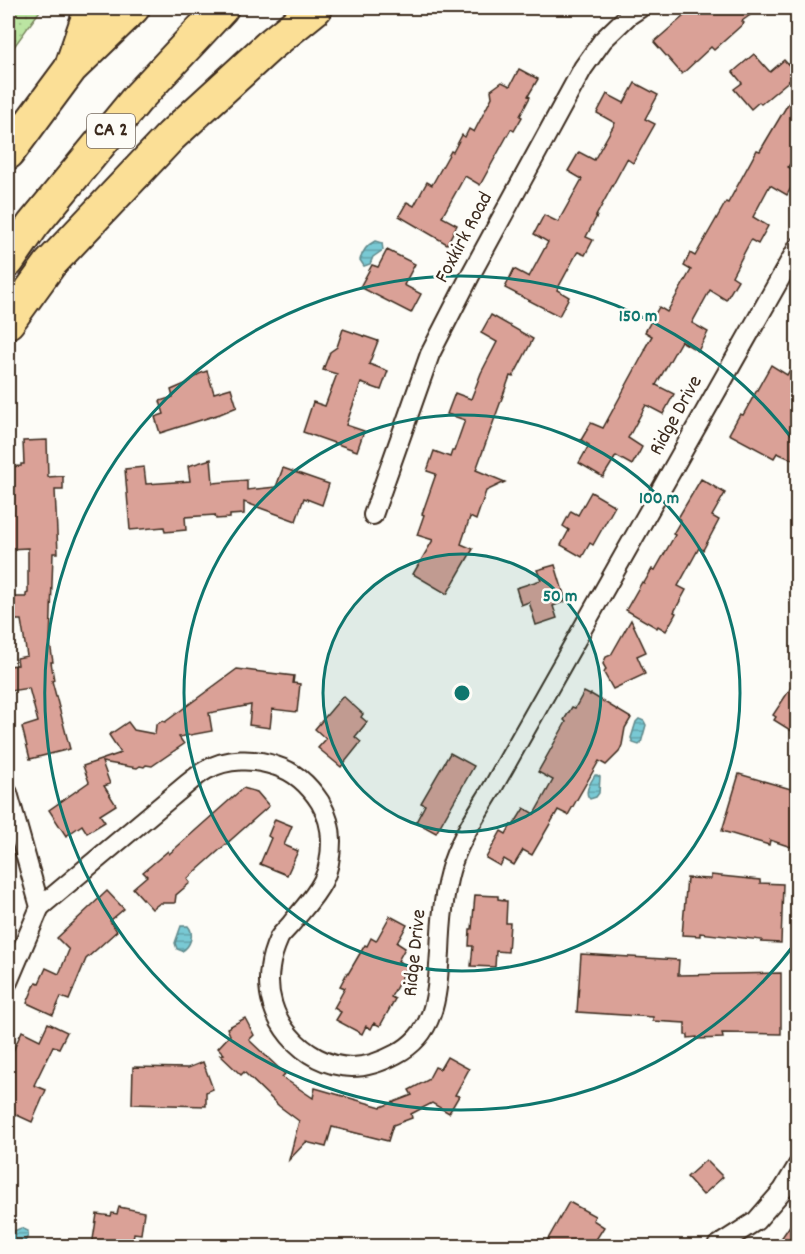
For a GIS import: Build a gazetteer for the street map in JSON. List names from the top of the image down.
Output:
{
  "streets": {
    "highway": ["CA 2"],
    "street": ["Foxkirk Road", "Ridge Drive"]
  },
  "rings": ["150 m", "100 m", "50 m"]
}
